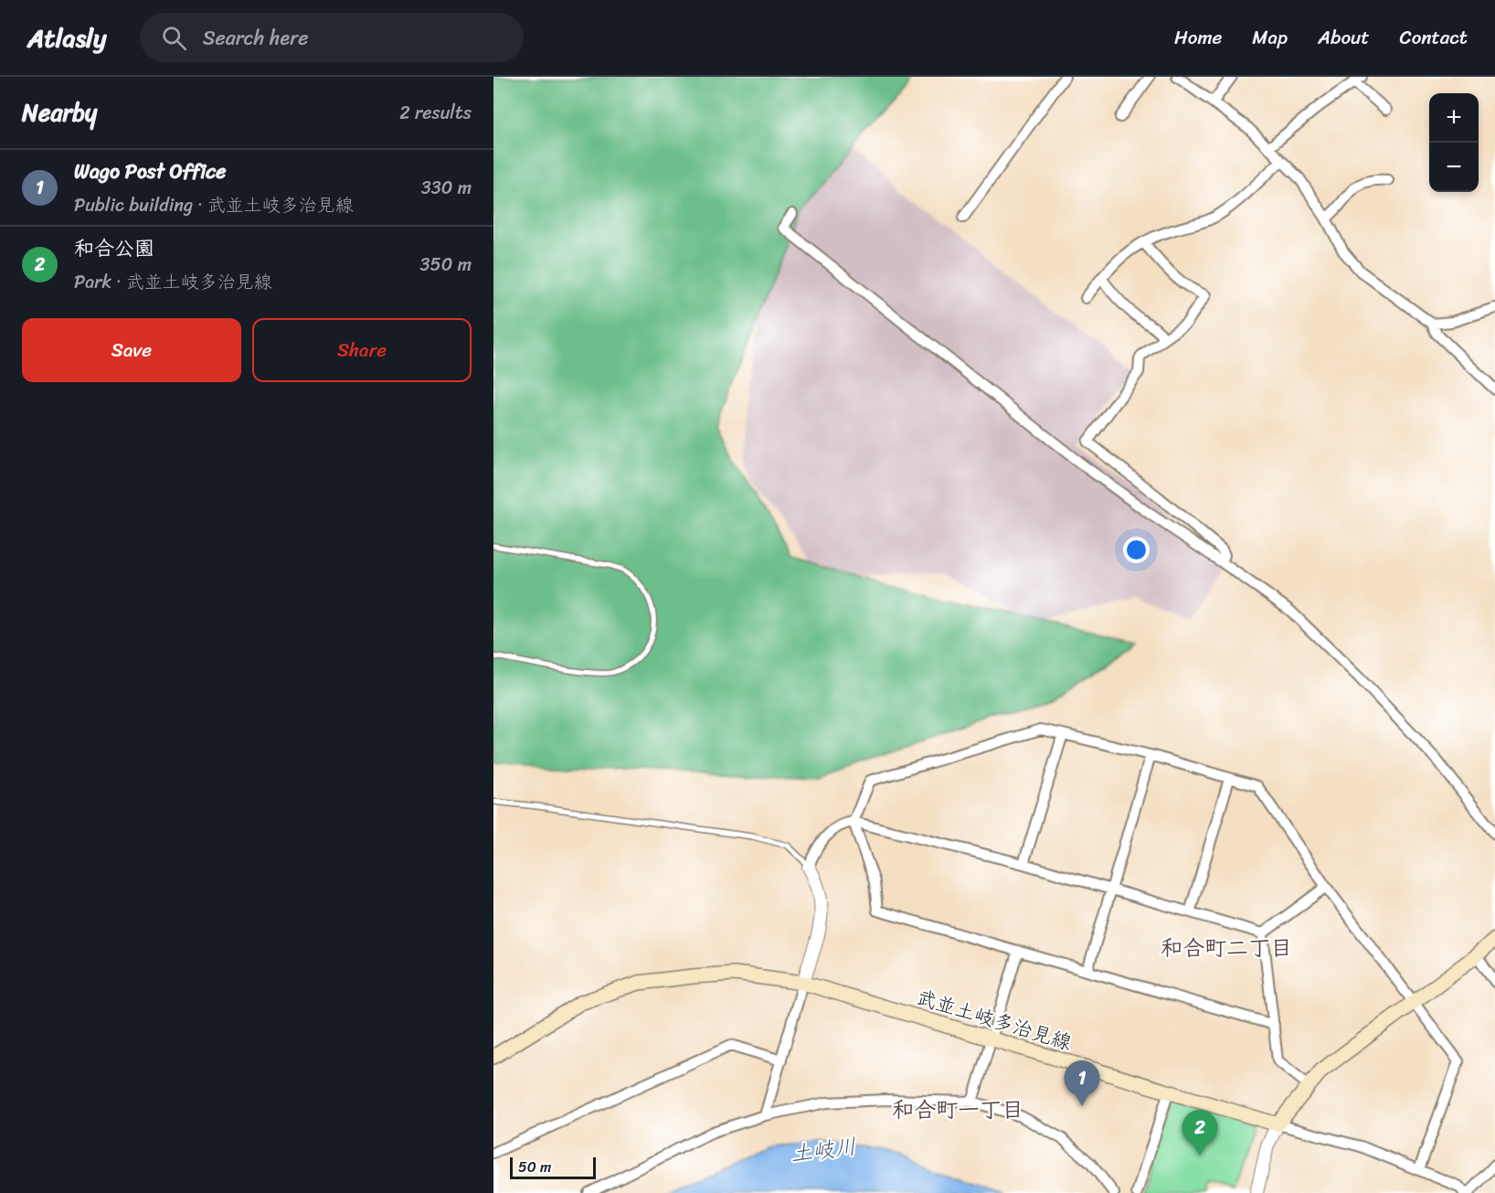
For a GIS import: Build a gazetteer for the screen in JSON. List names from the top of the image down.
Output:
{
  "streets": {
    "main road": ["武並土岐多治見線"]
  },
  "districts": ["和合町二丁目", "和合町一丁目"],
  "water": ["土岐川"],
  "scale_bar": "50 m",
  "page": {
    "header": "Atlasly",
    "search": "Search here",
    "nav": [
      "Home",
      "Map",
      "About",
      "Contact"
    ],
    "heading": ["Nearby", "2 results"],
    "map_buttons": ["+", "−"],
    "list": [
      {
        "mark": "1",
        "name": "Wago Post Office",
        "note": "Public building · 武並土岐多治見線",
        "value": "330 m"
      },
      {
        "mark": "2",
        "name": "和合公園",
        "note": "Park · 武並土岐多治見線",
        "value": "350 m"
      }
    ],
    "buttons": ["Save", "Share"],
    "pins": ["1", "2"],
    "scale": "50 m"
  }
}
